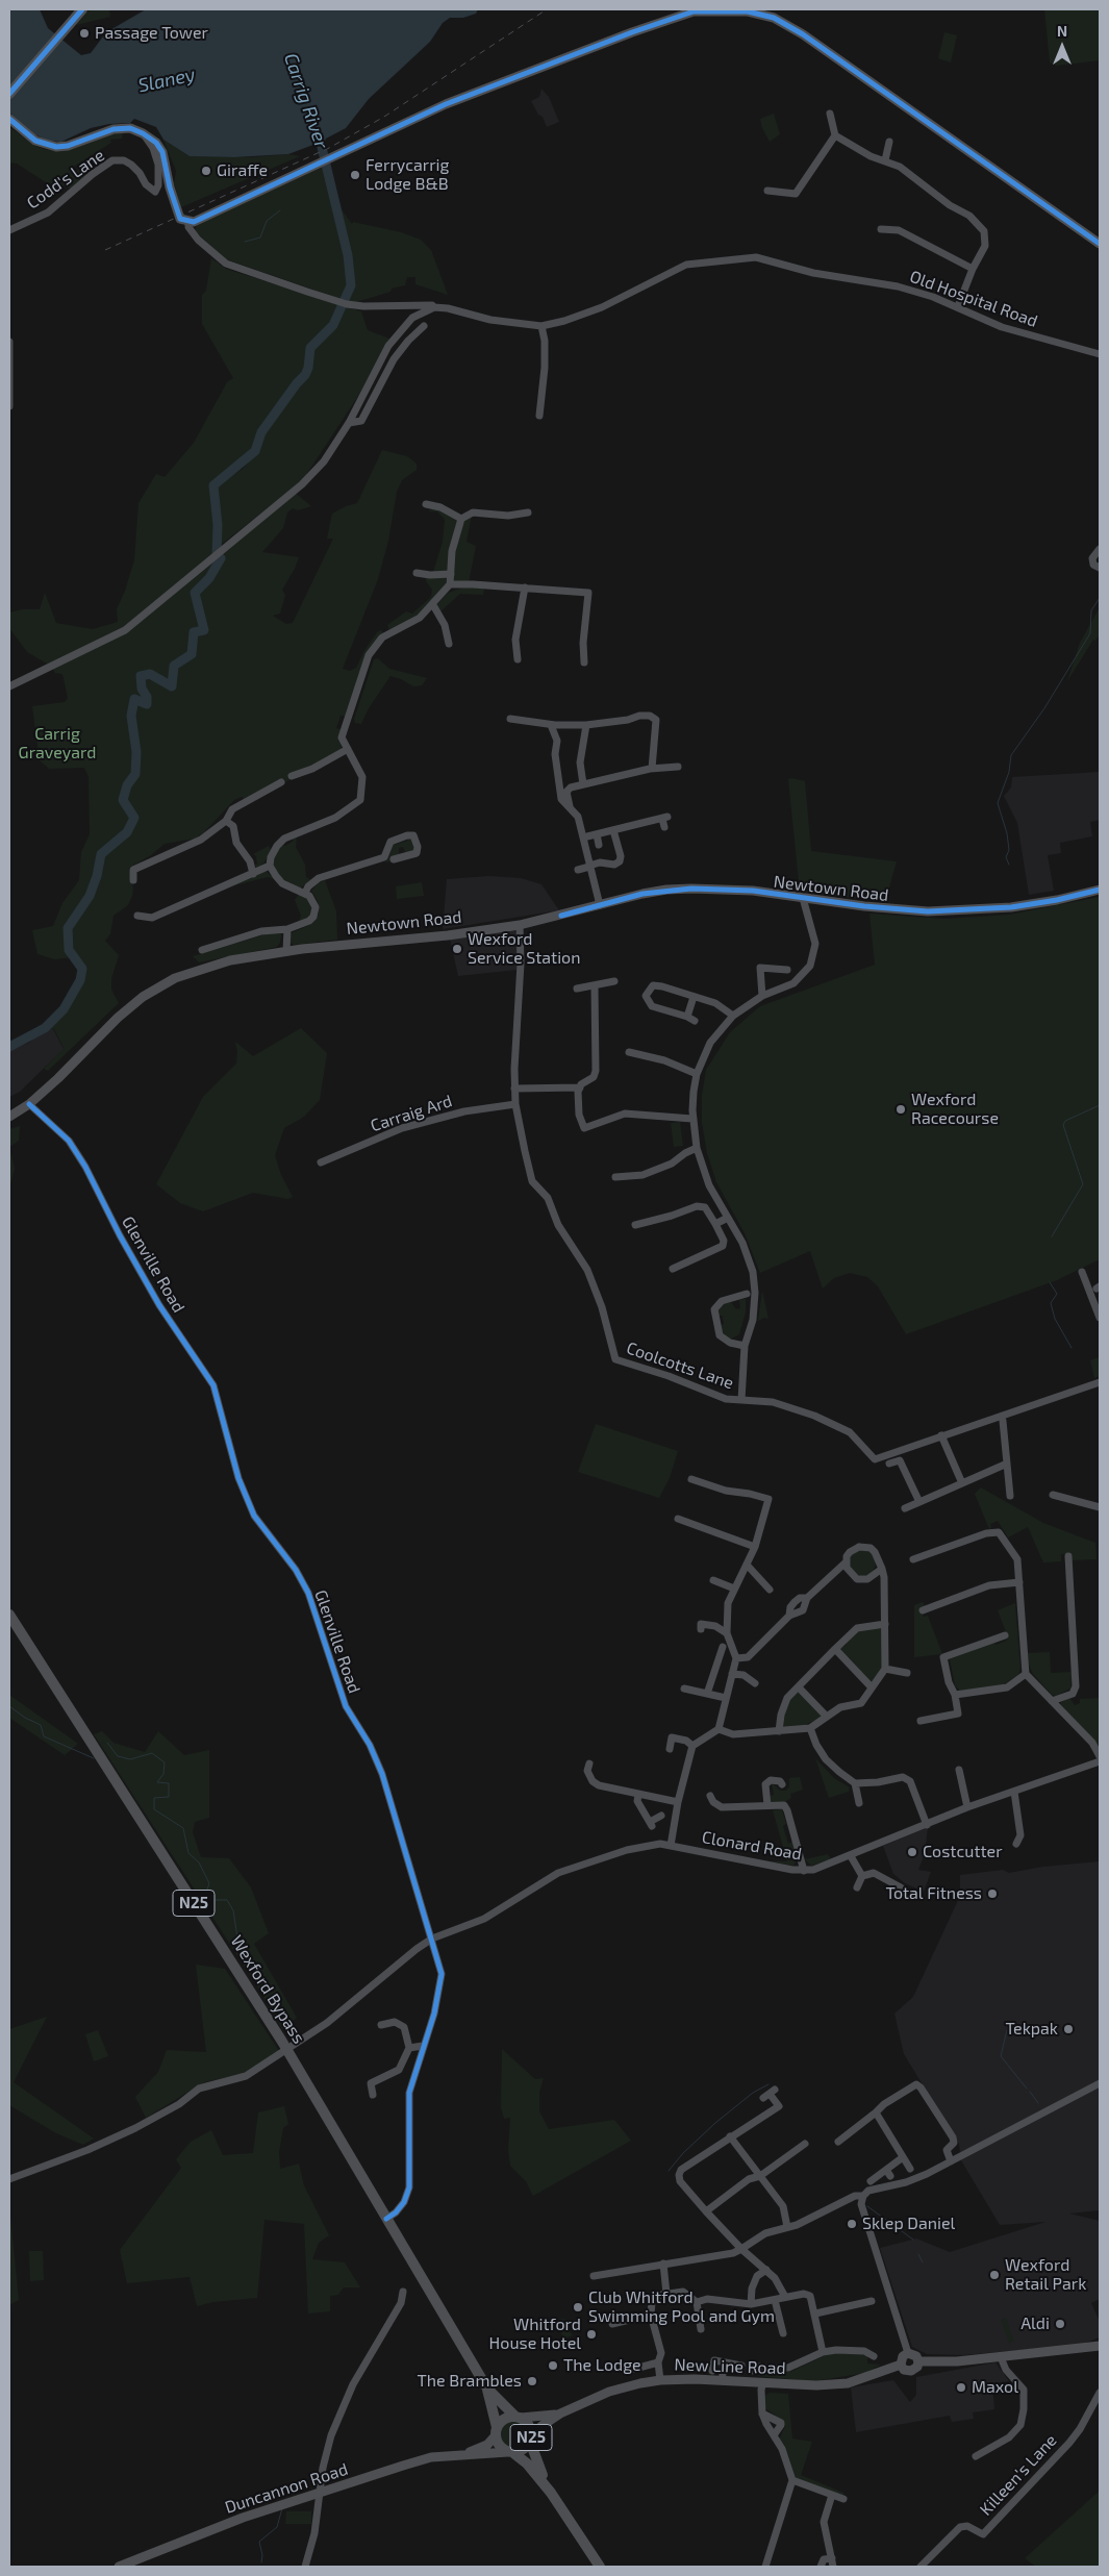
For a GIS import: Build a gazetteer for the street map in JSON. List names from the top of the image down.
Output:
{
  "streets": {
    "highway": ["N25", "Wexford Bypass"],
    "main road": ["Newtown Road", "New Line Road", "Duncannon Road"],
    "street": [
      "Codd's Lane",
      "Old Hospital Road",
      "Carraig Ard",
      "Glenville Road",
      "Coolcotts Lane",
      "Clonard Road",
      "Killeen's Lane"
    ]
  },
  "crossings": [
    ["Newtown Road", "Glenville Road"],
    ["Newtown Road", "Coolcotts Lane"],
    ["Carraig Ard", "Coolcotts Lane"],
    ["Glenville Road", "Clonard Road"],
    ["Glenville Road", "Wexford Bypass"],
    ["N25", "Wexford Bypass"],
    ["N25", "New Line Road"],
    ["N25", "Duncannon Road"],
    ["Wexford Bypass", "New Line Road"],
    ["Wexford Bypass", "Duncannon Road"],
    ["New Line Road", "Duncannon Road"]
  ],
  "water": ["Slaney", "Carrig River"],
  "parks": ["Carrig Graveyard"],
  "places": [
    "Passage Tower",
    "Giraffe",
    "Ferrycarrig Lodge B&B",
    "Wexford Service Station",
    "Wexford Racecourse",
    "Costcutter",
    "Total Fitness",
    "Tekpak",
    "Sklep Daniel",
    "Wexford Retail Park",
    "Club Whitford Swimming Pool and Gym",
    "Aldi",
    "Whitford House Hotel",
    "The Lodge",
    "The Brambles",
    "Maxol"
  ],
  "north": "top"
}
